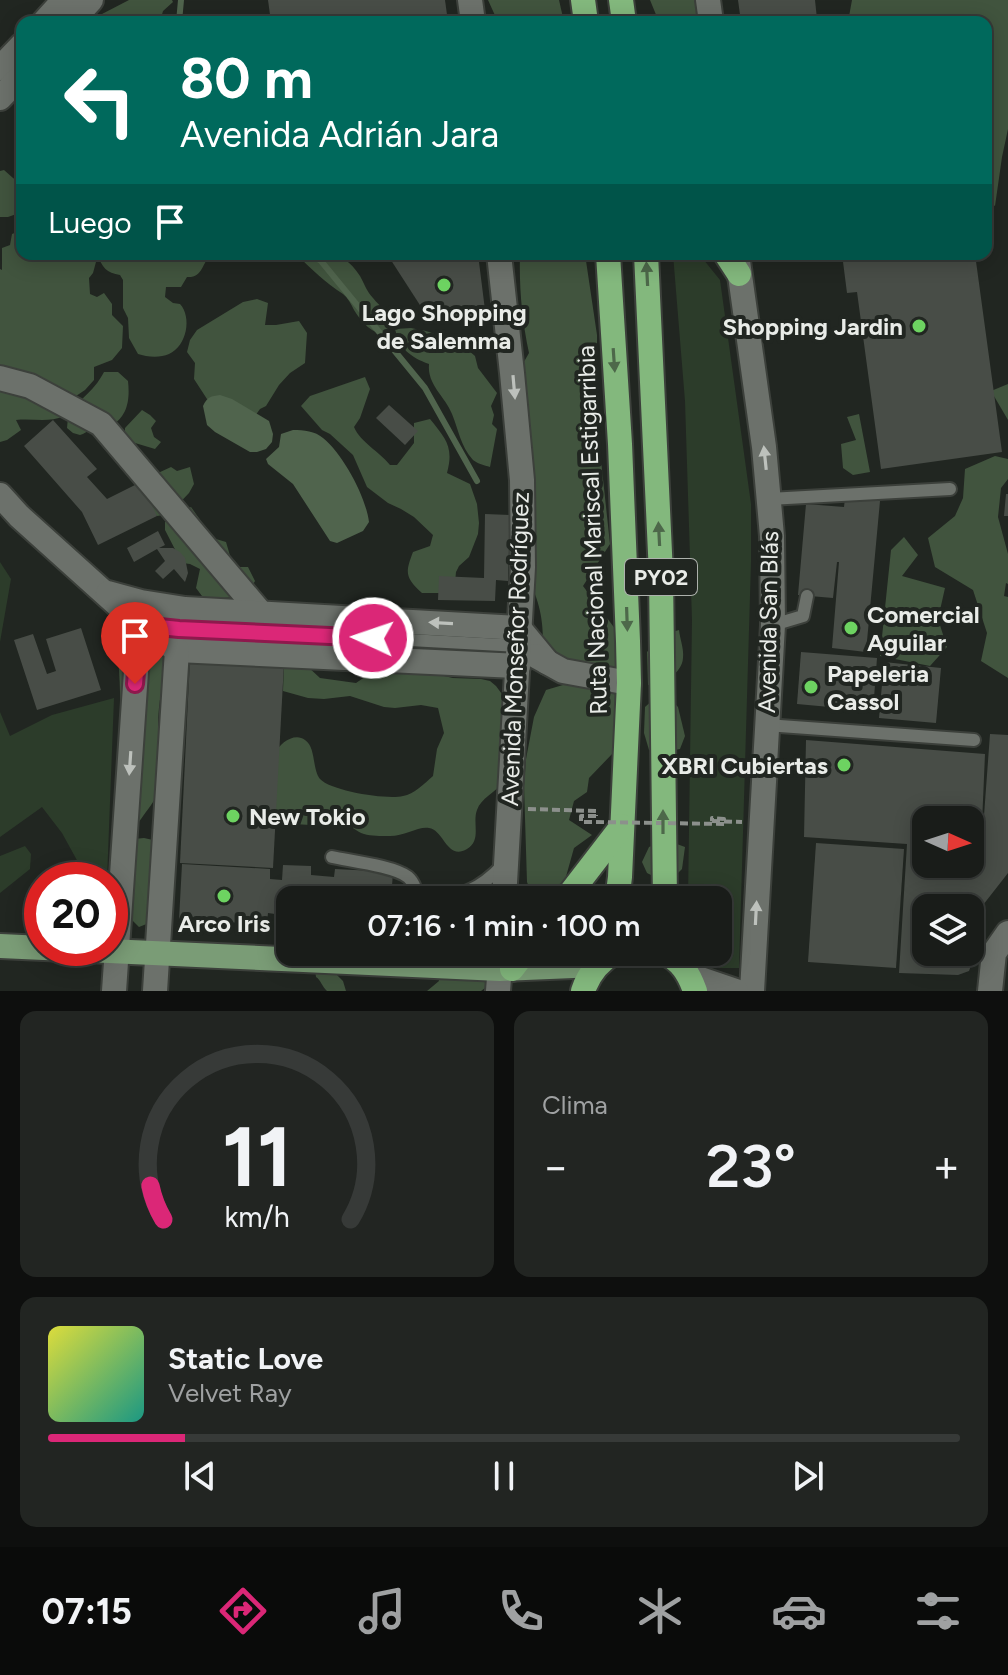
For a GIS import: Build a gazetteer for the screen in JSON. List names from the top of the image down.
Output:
{
  "streets": {
    "highway": ["Ruta Nacional Mariscal Estigarribia", "PY02"],
    "street": ["Avenida San Blás", "Avenida Monseñor Rodríguez"]
  },
  "one_way": ["Avenida San Blás", "Avenida Monseñor Rodríguez"],
  "places": [
    "Lago Shopping de Salemma",
    "Shopping Jardin",
    "Comercial Aguilar",
    "Papeleria Cassol",
    "XBRI Cubiertas",
    "New Tokio",
    "Arco Iris"
  ],
  "north": "right",
  "page": {
    "turn": ["80 m", "Avenida Adrián Jara"],
    "then": "Luego",
    "limit": "20",
    "trip": "07:16 · 1 min · 100 m",
    "tile": "Clima",
    "heat": ["−", "23°", "+"],
    "song": ["Static Love", "Velvet Ray"],
    "tabs": "07:15",
    "gauge": ["11", "km/h"]
  }
}
